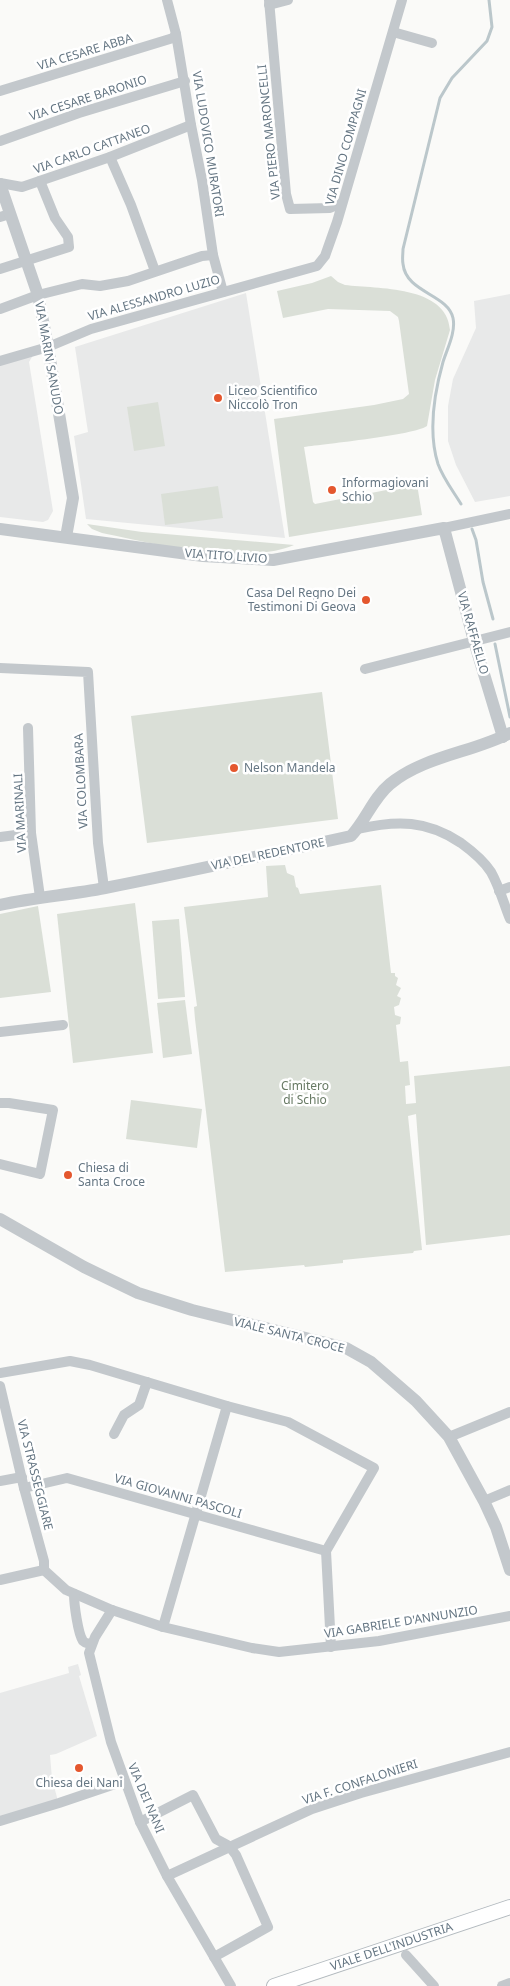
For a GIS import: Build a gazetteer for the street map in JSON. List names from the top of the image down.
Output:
{
  "streets": {
    "main road": ["VIALE DELL'INDUSTRIA"],
    "street": [
      "VIA CESARE ABBA",
      "VIA CESARE BARONIO",
      "VIA PIERO MARONCELLI",
      "VIA LUDOVICO MURATORI",
      "VIA DINO COMPAGNI",
      "VIA CARLO CATTANEO",
      "VIA ALESSANDRO LUZIO",
      "VIA MARIN SANUDO",
      "VIA TITO LIVIO",
      "VIA RAFFAELLO",
      "VIA COLOMBARA",
      "VIA MARINALI",
      "VIA DEL REDENTORE",
      "VIALE SANTA CROCE",
      "VIA STRASSEGGIARE",
      "VIA GIOVANNI PASCOLI",
      "VIA GABRIELE D'ANNUNZIO",
      "VIA F. CONFALONIERI",
      "VIA DEI NANI"
    ]
  },
  "crossings": [
    ["VIA CESARE ABBA", "VIA LUDOVICO MURATORI"],
    ["VIA CESARE BARONIO", "VIA LUDOVICO MURATORI"],
    ["VIA PIERO MARONCELLI", "VIA DINO COMPAGNI"],
    ["VIA LUDOVICO MURATORI", "VIA CARLO CATTANEO"],
    ["VIA LUDOVICO MURATORI", "VIA ALESSANDRO LUZIO"],
    ["VIA DINO COMPAGNI", "VIA ALESSANDRO LUZIO"],
    ["VIA CARLO CATTANEO", "VIA MARIN SANUDO"],
    ["VIA ALESSANDRO LUZIO", "VIA MARIN SANUDO"],
    ["VIA MARIN SANUDO", "VIA TITO LIVIO"],
    ["VIA TITO LIVIO", "VIA RAFFAELLO"],
    ["VIA RAFFAELLO", "VIA DEL REDENTORE"],
    ["VIA COLOMBARA", "VIA DEL REDENTORE"],
    ["VIA MARINALI", "VIA DEL REDENTORE"],
    ["VIA STRASSEGGIARE", "VIA GIOVANNI PASCOLI"],
    ["VIA STRASSEGGIARE", "VIA GABRIELE D'ANNUNZIO"],
    ["VIA F. CONFALONIERI", "VIA DEI NANI"]
  ],
  "parks": ["Cimitero di Schio"],
  "places": [
    "Liceo Scientifico Niccolò Tron",
    "Informagiovani Schio",
    "Casa Del Regno Dei Testimoni Di Geova",
    "Nelson Mandela",
    "Chiesa di Santa Croce",
    "Chiesa dei Nani"
  ]
}
